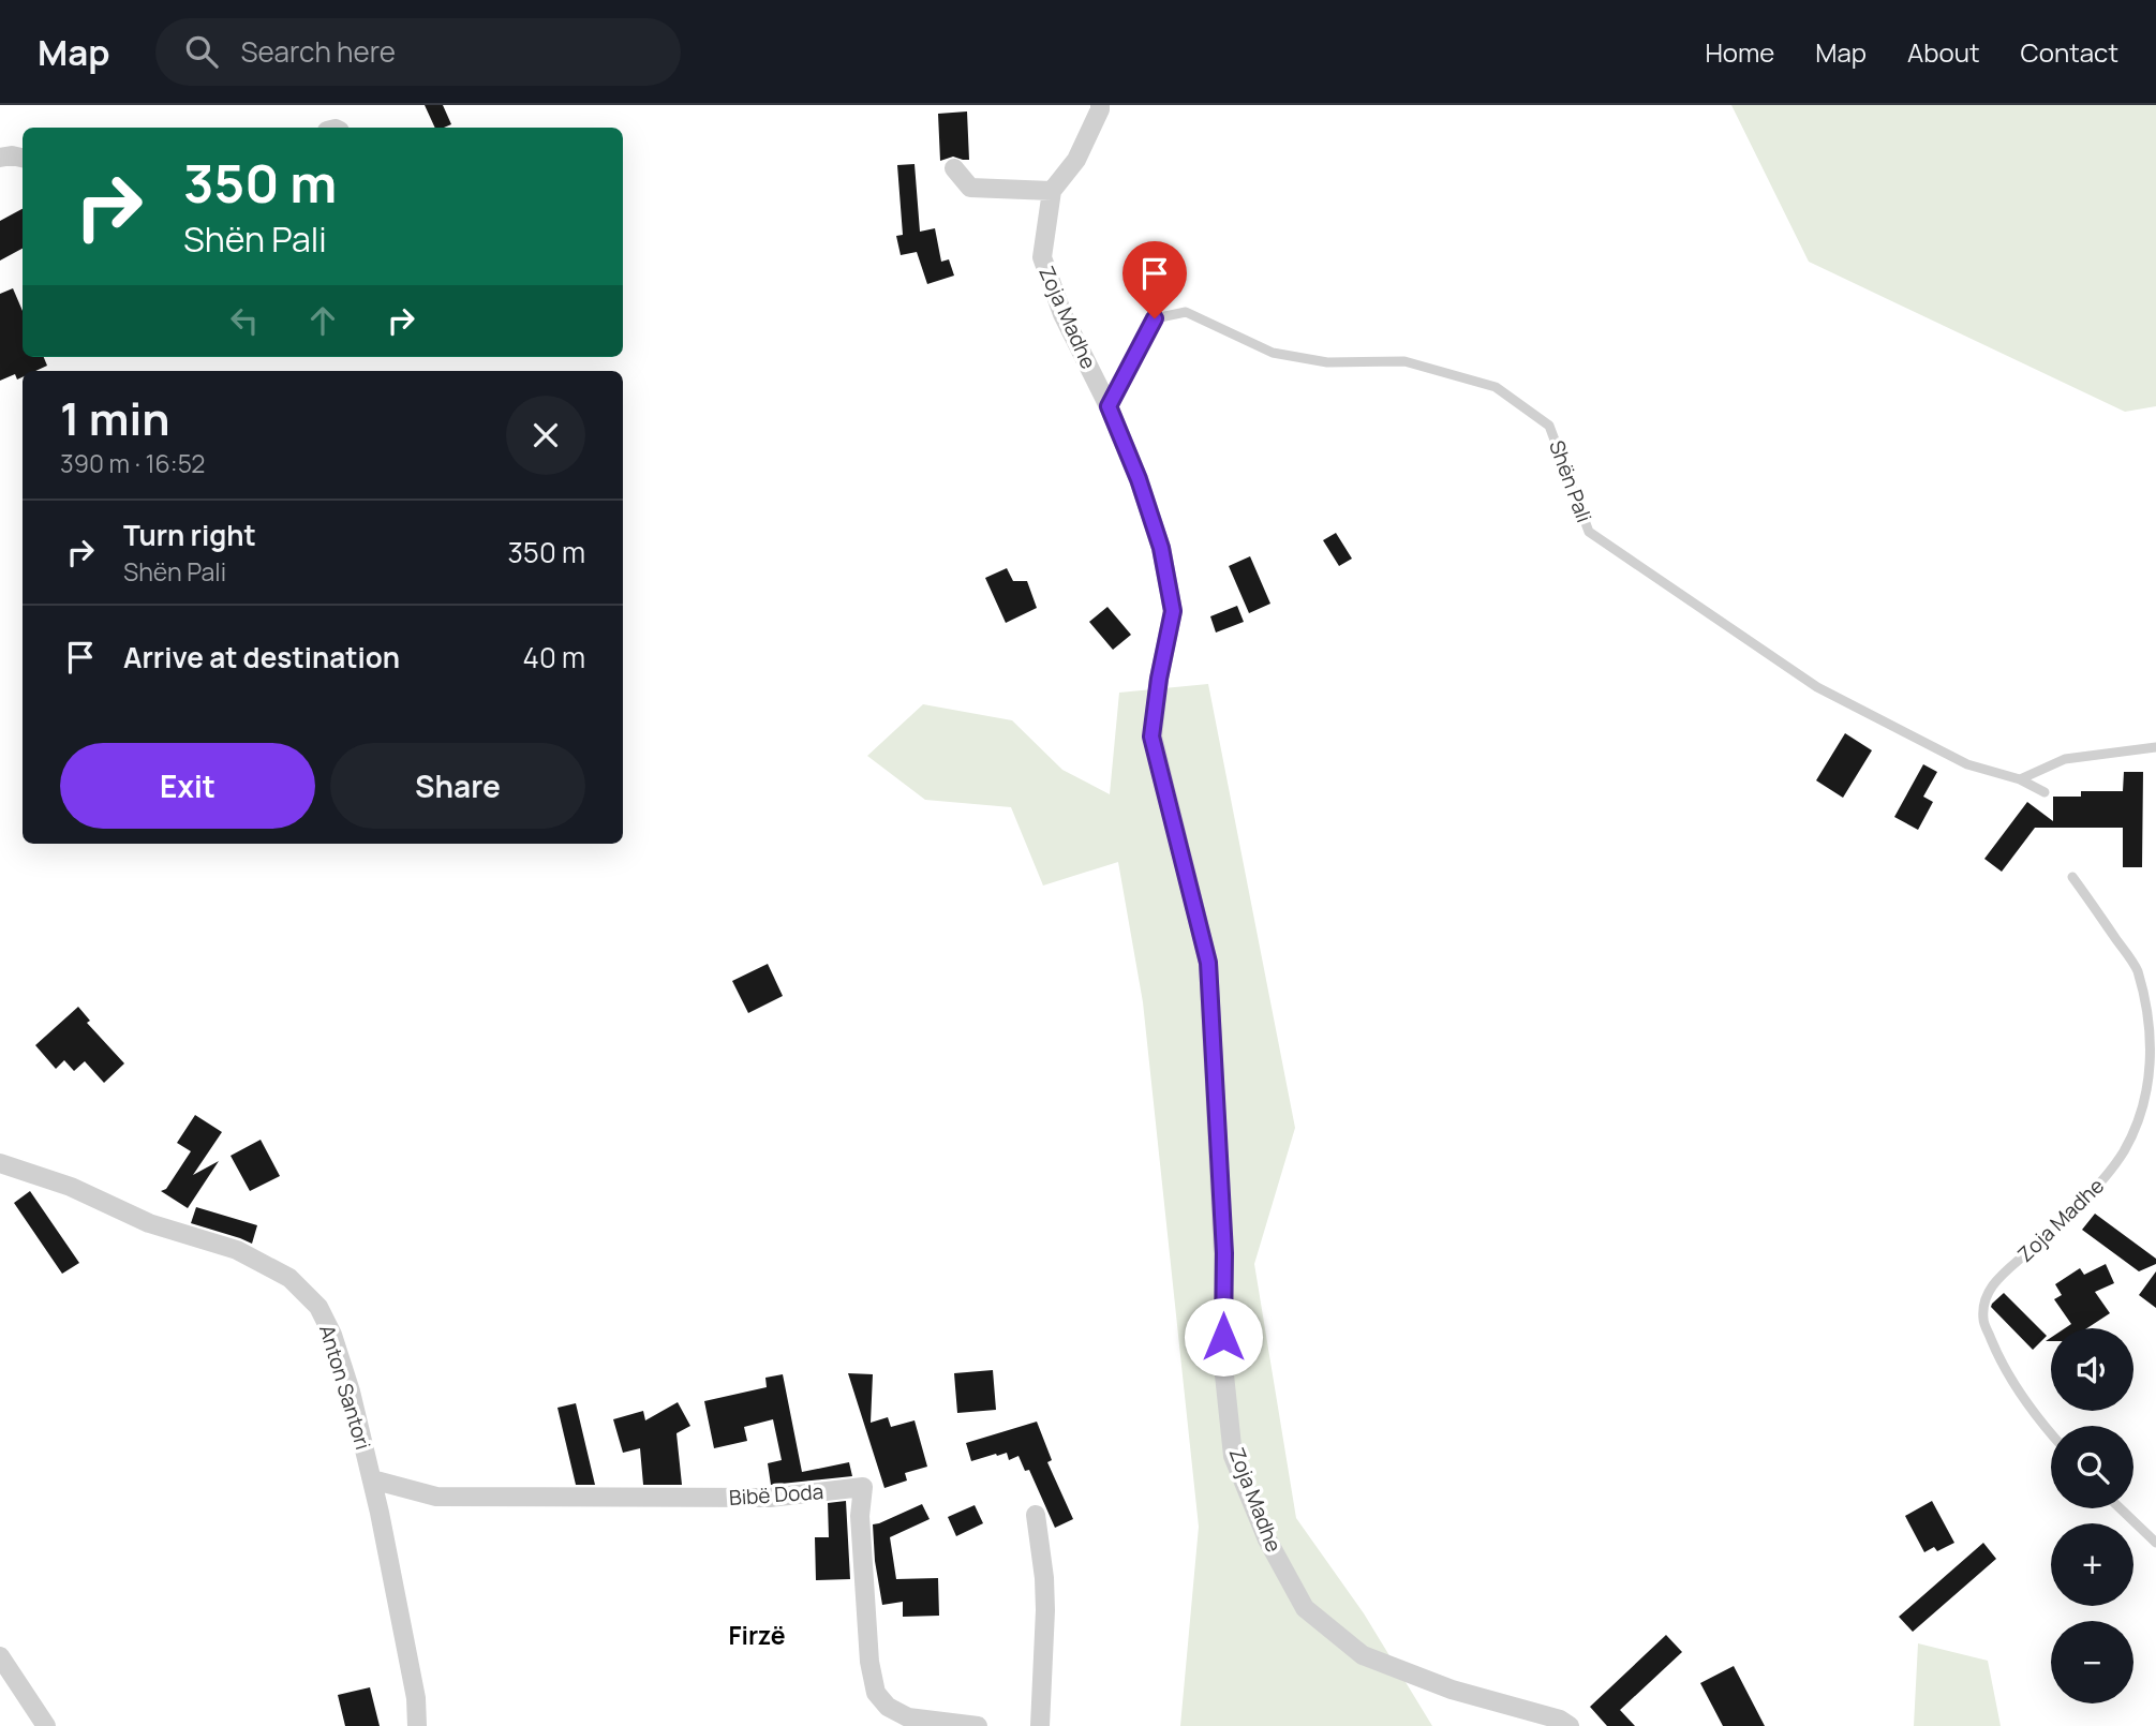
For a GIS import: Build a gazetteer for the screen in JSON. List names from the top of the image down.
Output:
{
  "streets": {
    "street": ["Zoja Madhe", "Anton Santori", "Bibë Doda"],
    "lane": ["Shën Pali"]
  },
  "crossings": [
    ["Zoja Madhe", "Shën Pali"],
    ["Anton Santori", "Bibë Doda"]
  ],
  "districts": ["Firzë"],
  "page": {
    "header": "Map",
    "search": "Search here",
    "nav": [
      "Home",
      "Map",
      "About",
      "Contact"
    ],
    "turn": ["350 m", "Shën Pali"],
    "heading": ["1 min", "390 m · 16:52"],
    "list": [
      {
        "name": "Turn right",
        "note": "Shën Pali",
        "value": "350 m"
      },
      {
        "name": "Arrive at destination",
        "value": "40 m"
      }
    ],
    "buttons": ["Exit", "Share"],
    "map_buttons": ["+", "−"]
  }
}
